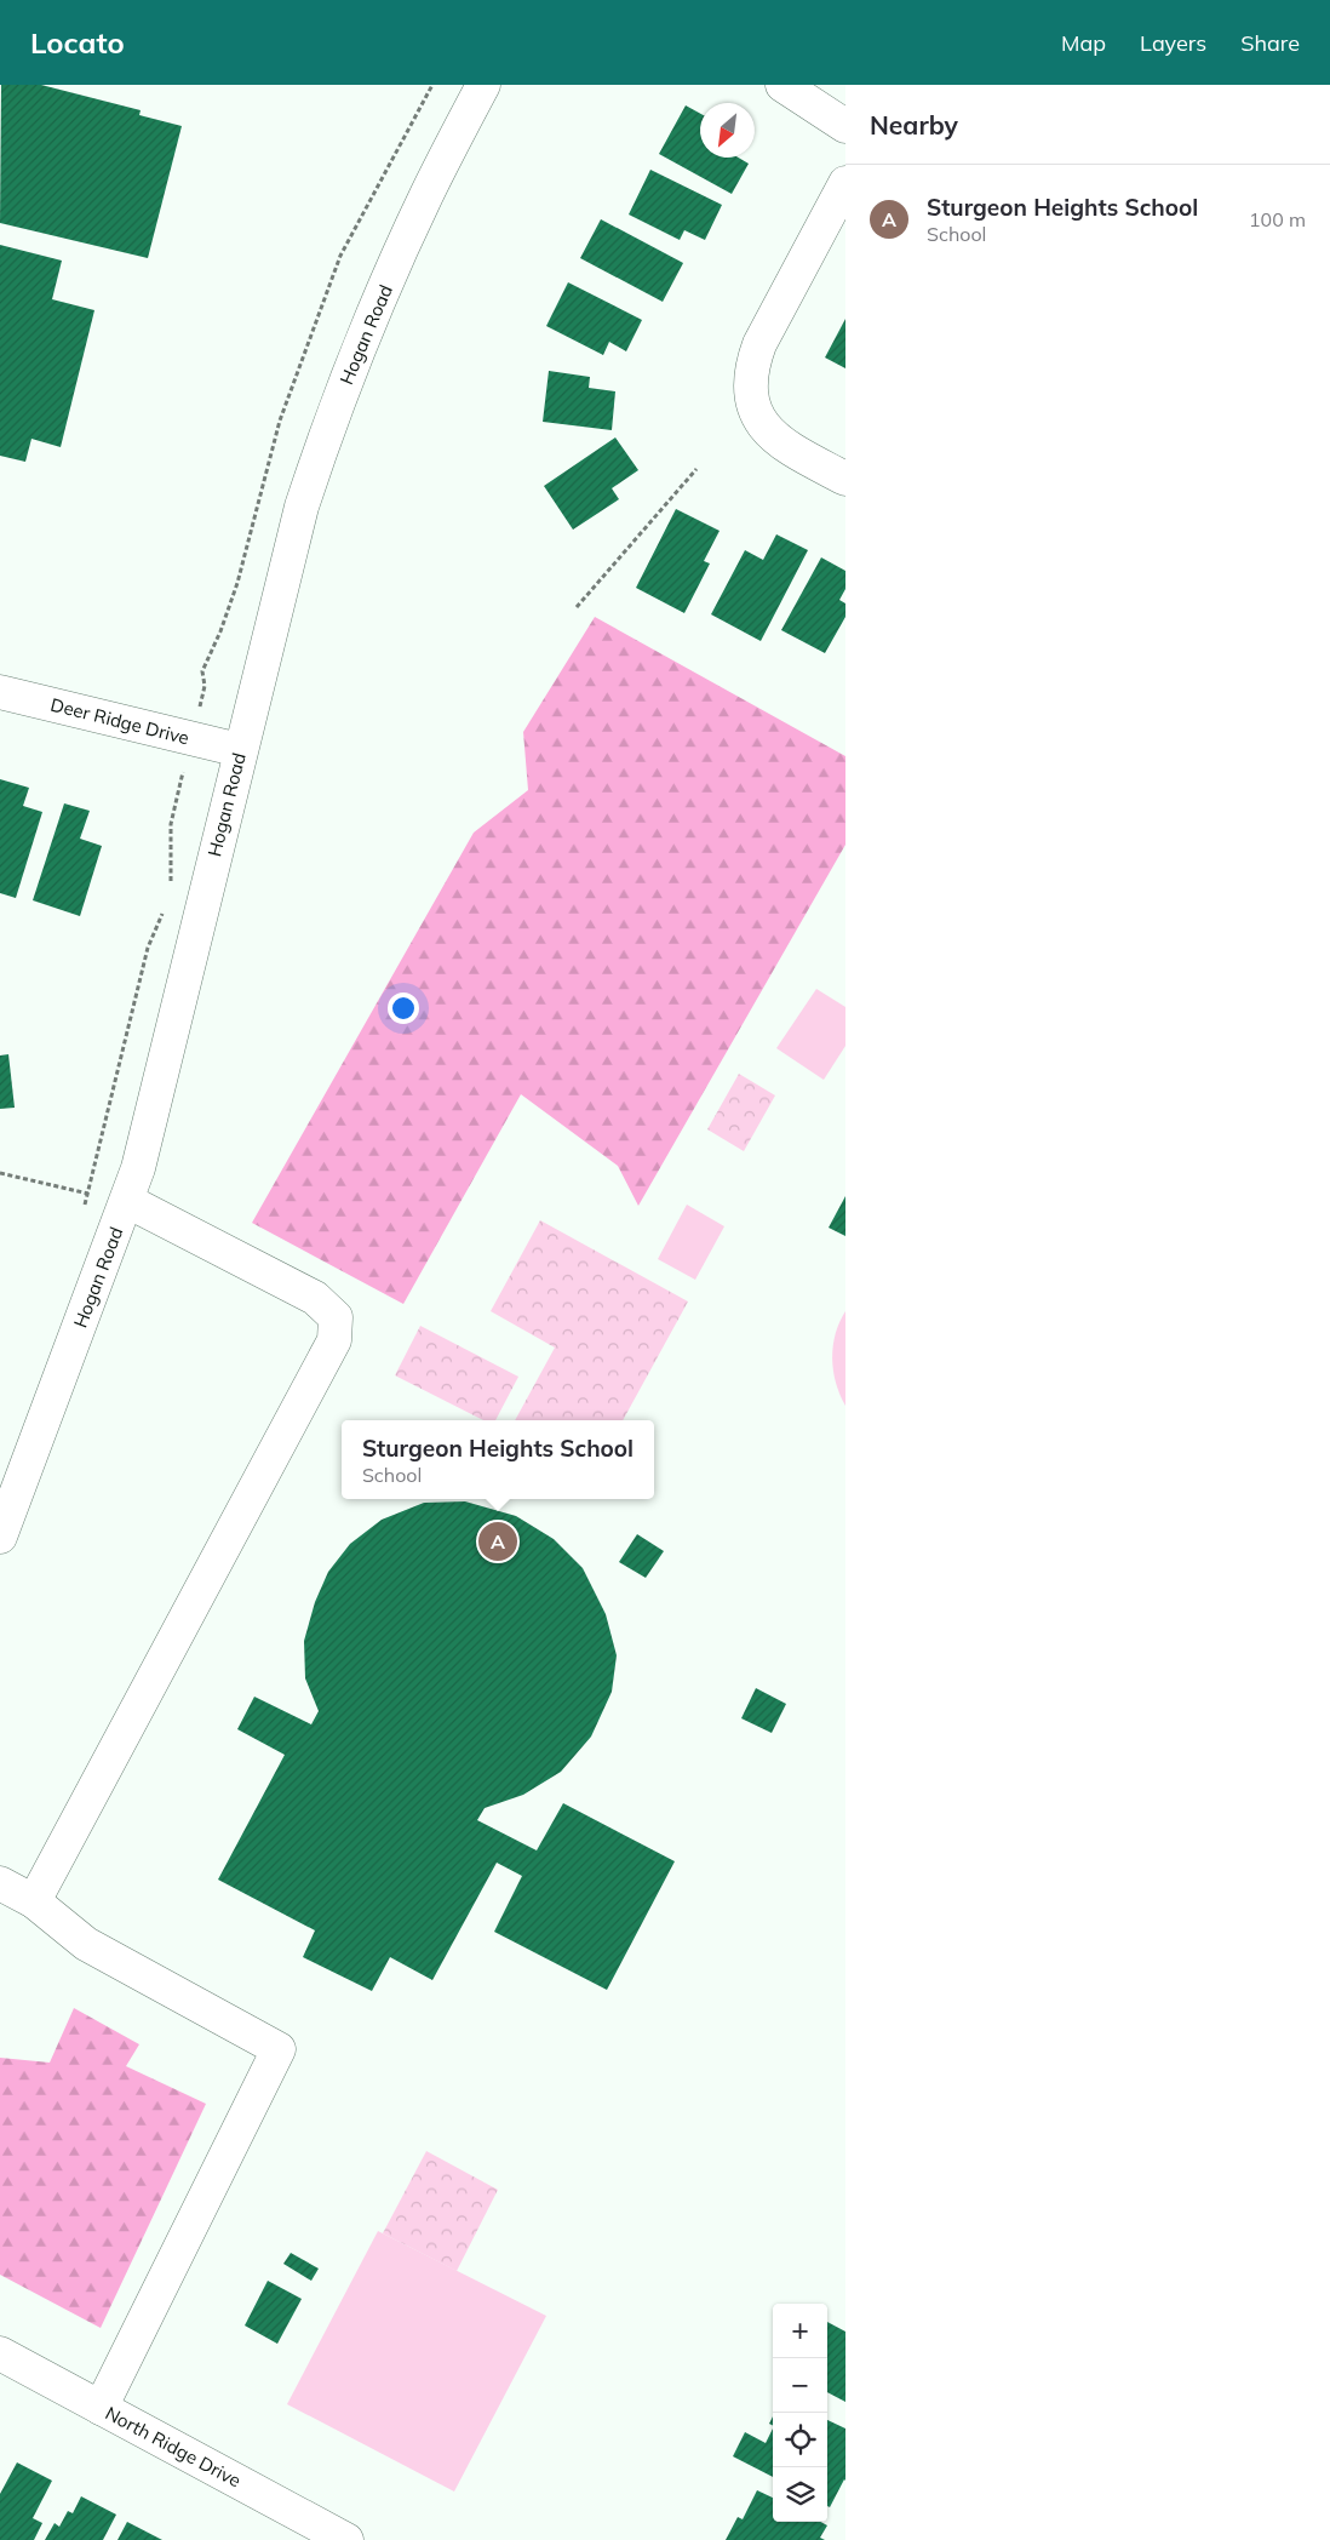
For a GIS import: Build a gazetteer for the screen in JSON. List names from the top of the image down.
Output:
{
  "streets": {
    "street": ["Hogan Road", "Deer Ridge Drive", "North Ridge Drive"]
  },
  "crossings": [
    ["Hogan Road", "Deer Ridge Drive"]
  ],
  "north": "bottom left",
  "page": {
    "header": "Locato",
    "nav": ["Map", "Layers", "Share"],
    "heading": "Nearby",
    "list": [
      {
        "mark": "A",
        "name": "Sturgeon Heights School",
        "note": "School",
        "value": "100 m"
      }
    ],
    "popup": ["Sturgeon Heights School", "School"],
    "pins": "A",
    "map_buttons": ["+", "−"]
  }
}
